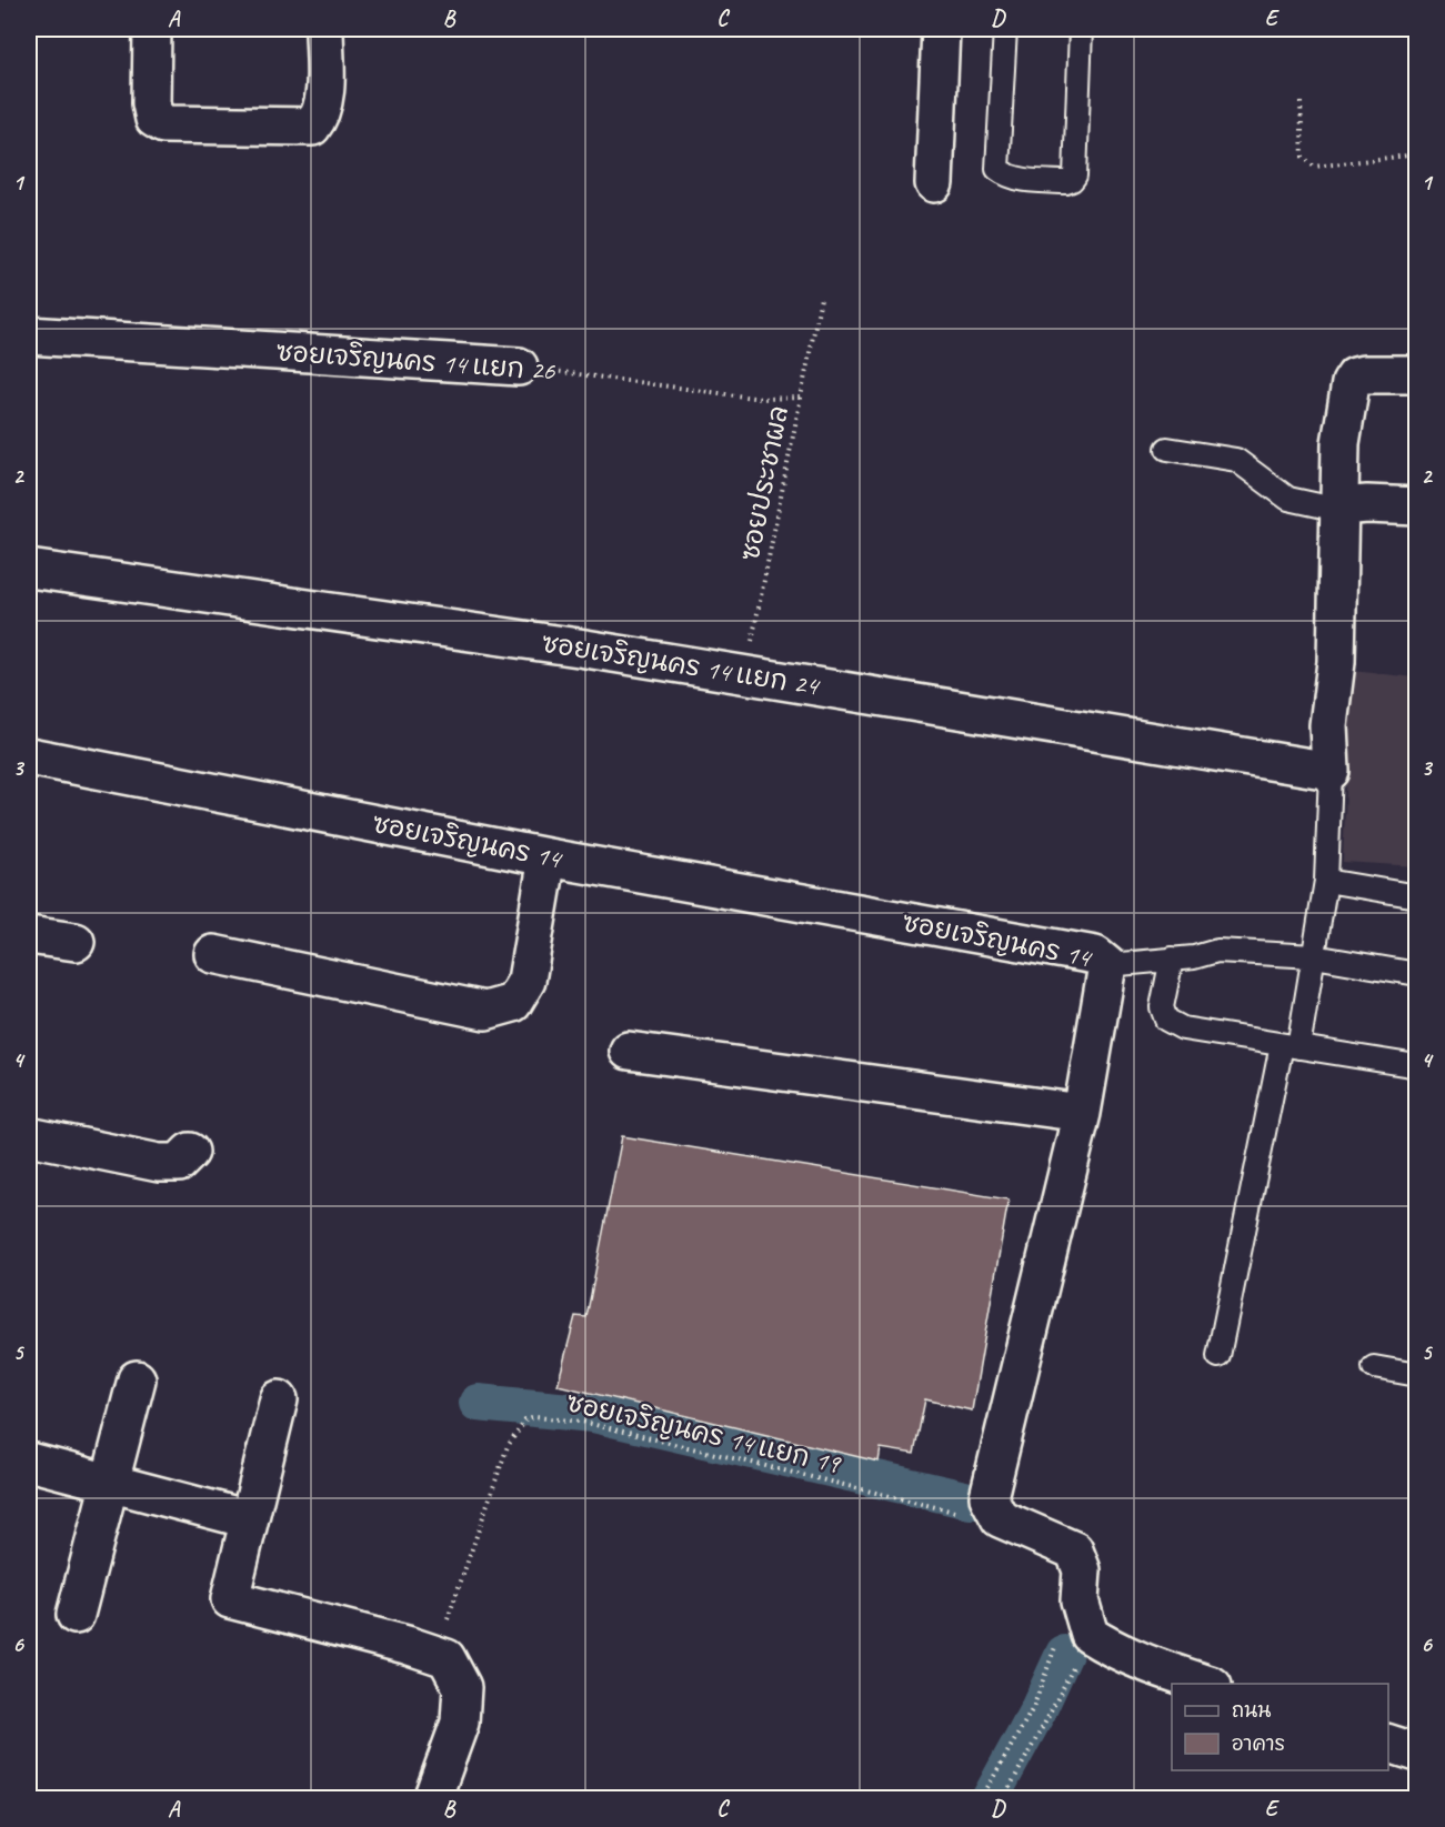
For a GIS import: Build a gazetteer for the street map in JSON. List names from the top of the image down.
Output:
{
  "streets": {
    "street": ["ซอยเจริญนคร 14 แยก 26", "ซอยเจริญนคร 14 แยก 24", "ซอยเจริญนคร 14"],
    "path": ["ซอยประชาผล", "ซอยเจริญนคร 14 แยก 19"]
  },
  "crossings": [
    ["ซอยเจริญนคร 14 แยก 26", "ซอยประชาผล"],
    ["ซอยประชาผล", "ซอยเจริญนคร 14 แยก 24"],
    ["ซอยเจริญนคร 14", "ซอยเจริญนคร 14 แยก 19"]
  ],
  "legend": ["ถนน", "อาคาร"],
  "grid": {
    "columns": [
      "A",
      "B",
      "C",
      "D",
      "E"
    ],
    "rows": [
      "1",
      "2",
      "3",
      "4",
      "5",
      "6"
    ]
  }
}
